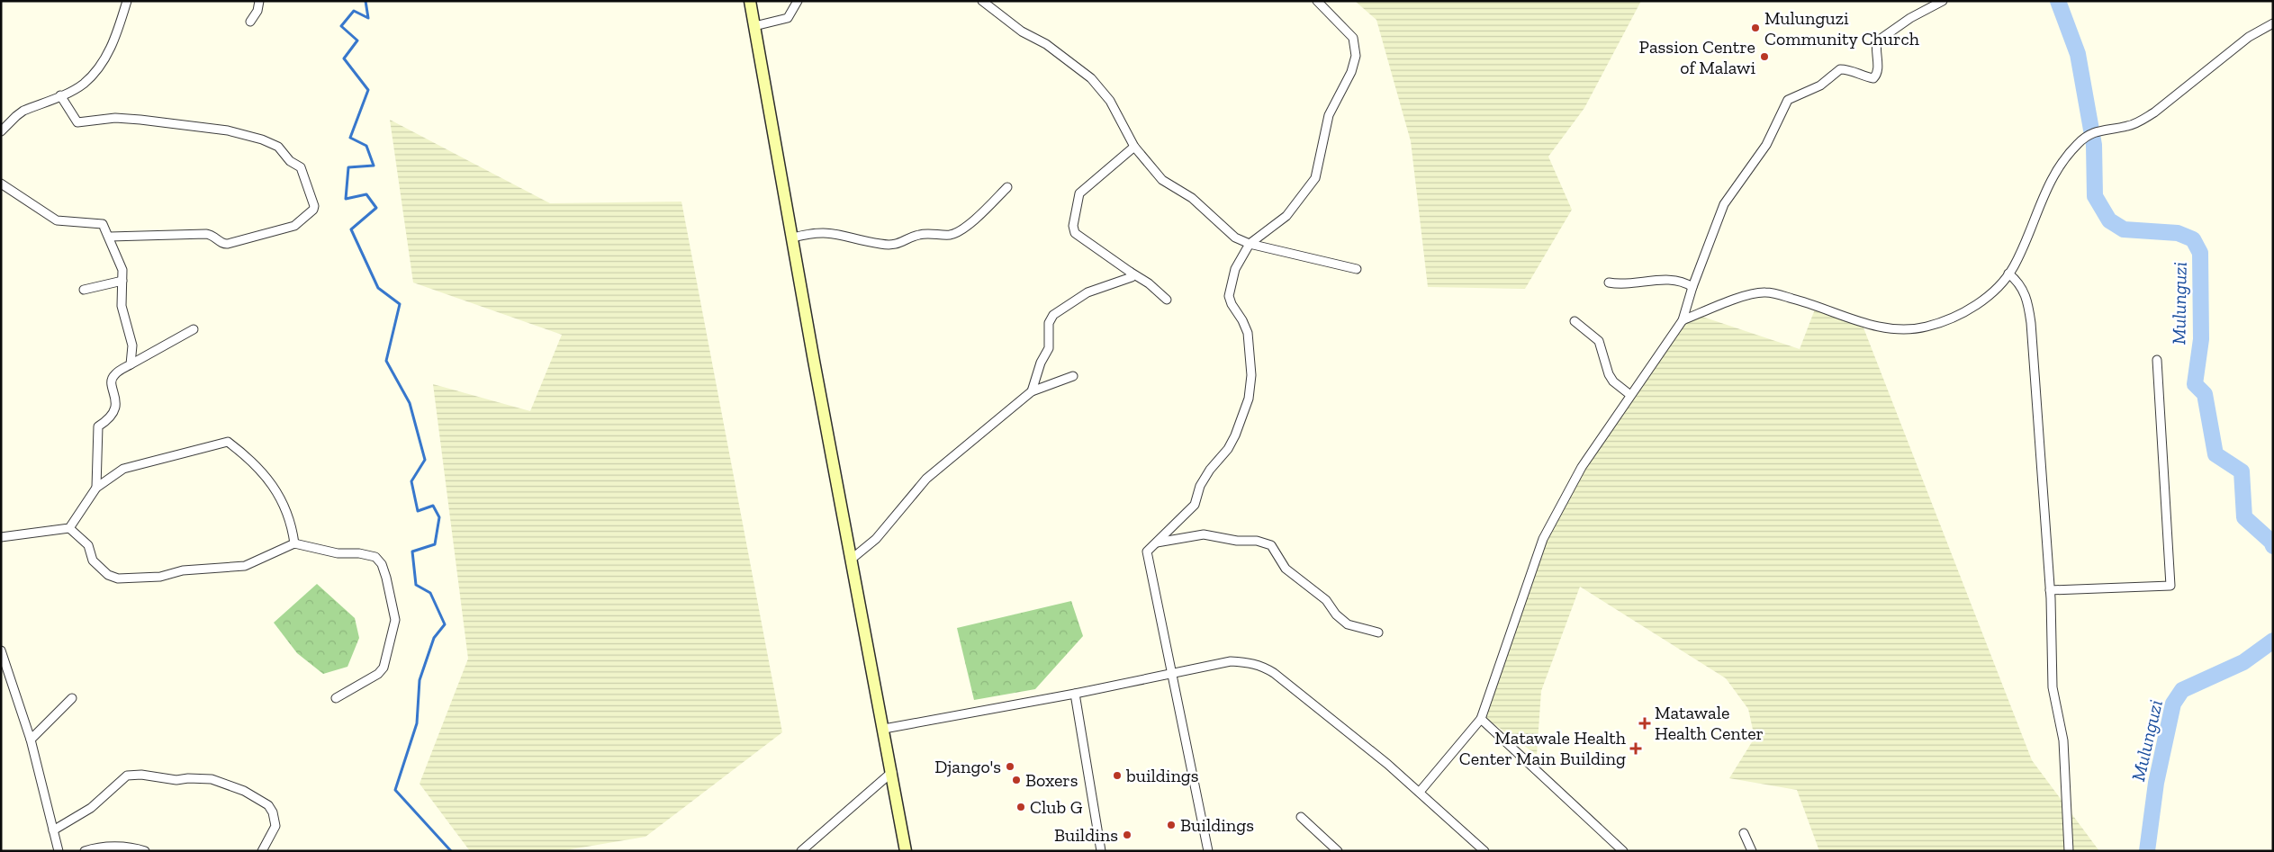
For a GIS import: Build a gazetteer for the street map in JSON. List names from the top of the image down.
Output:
{
  "water": ["Mulunguzi"],
  "places": {
    "other": [
      "Mulunguzi Community Church",
      "Passion Centre of Malawi",
      "Django's",
      "buildings",
      "Boxers",
      "Club G",
      "Buildings",
      "Buildins"
    ],
    "health": ["Matawale Health Center", "Matawale Health Center Main Building"]
  }
}
